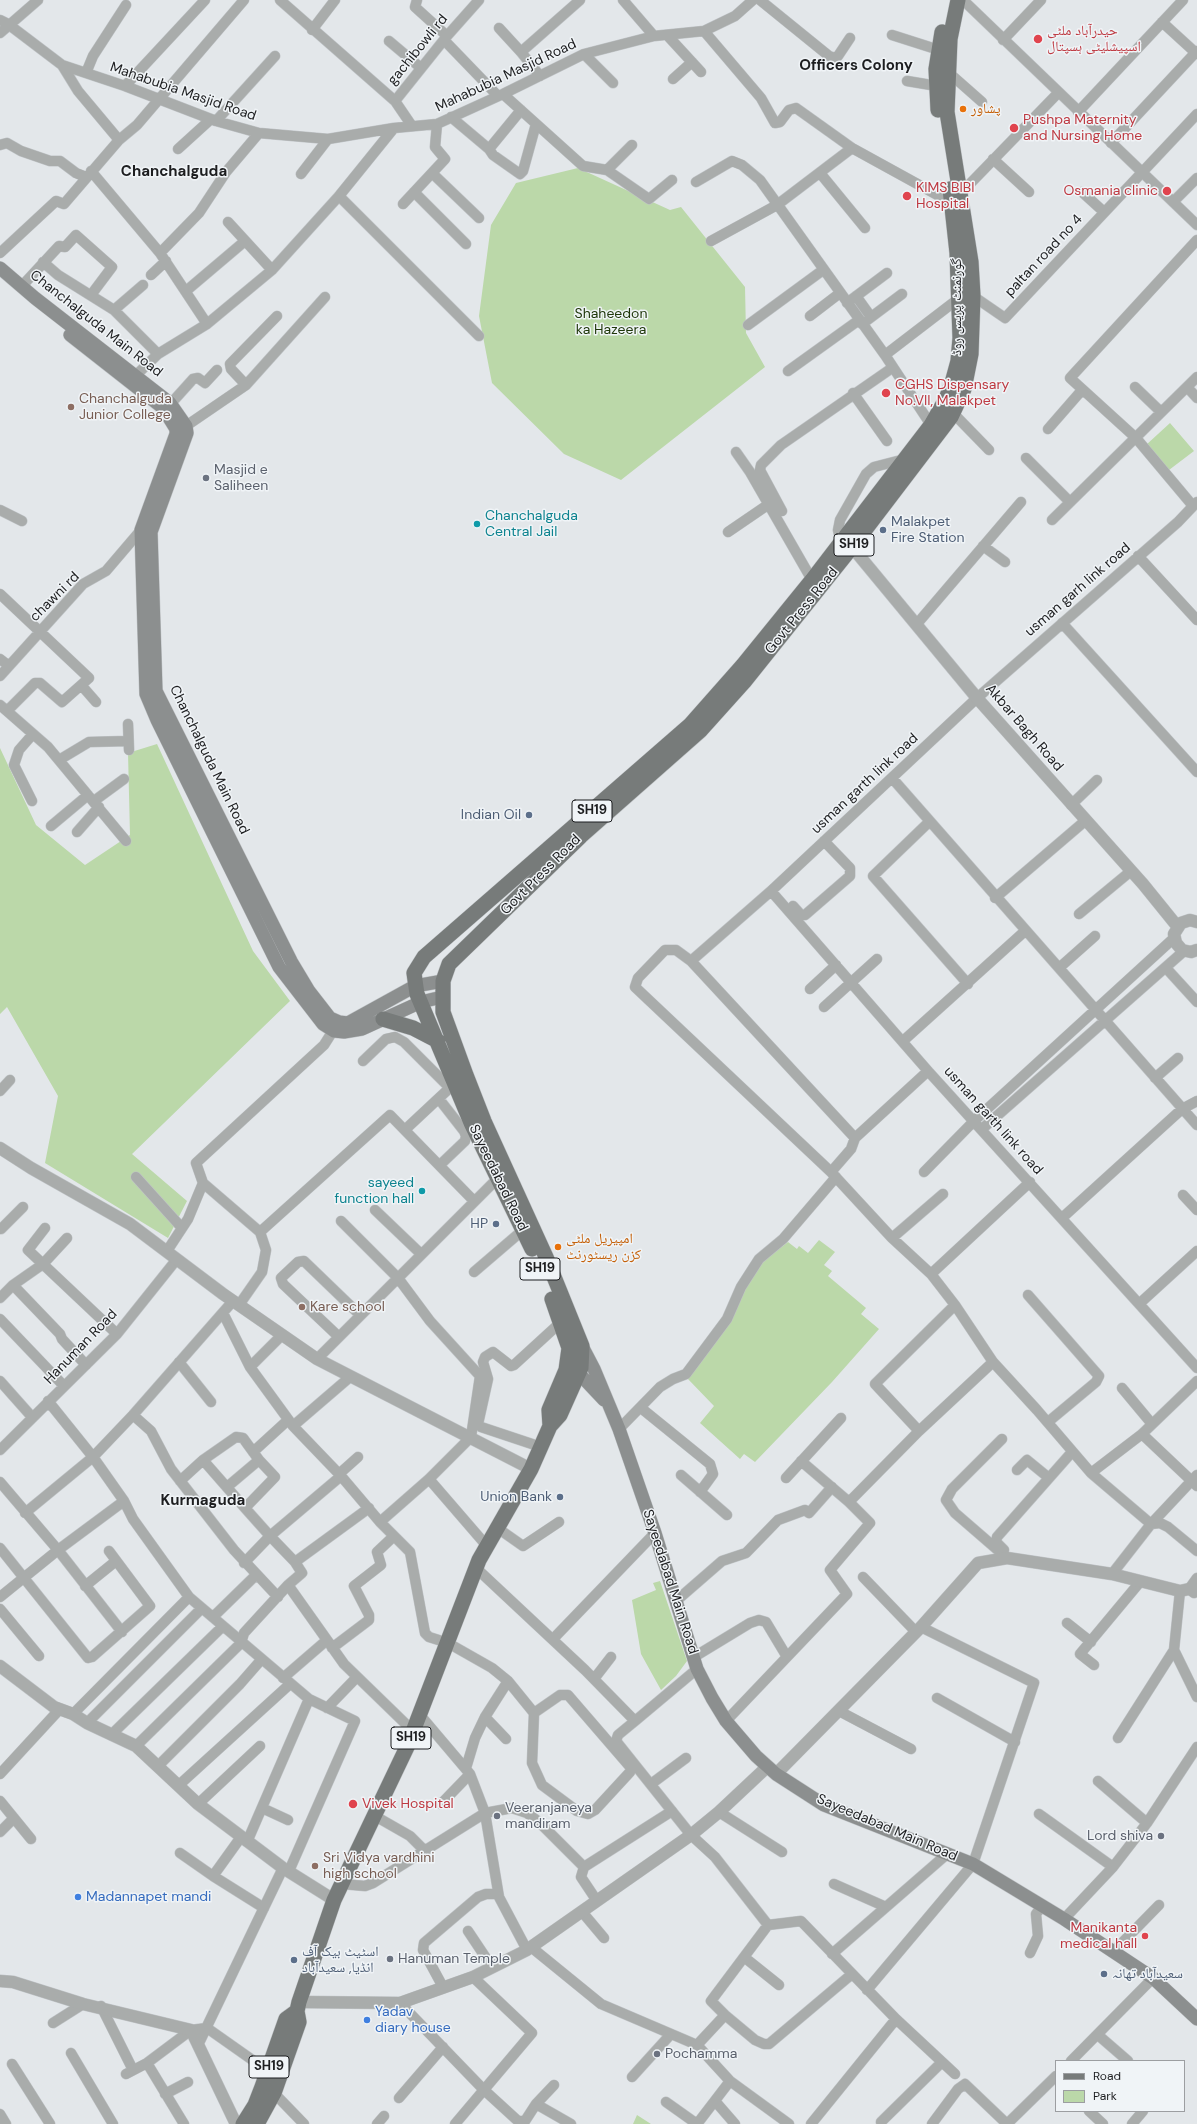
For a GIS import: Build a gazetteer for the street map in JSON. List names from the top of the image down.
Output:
{
  "streets": {
    "main road": [
      "گورنمنٹ پریس روڈ",
      "Chanchalguda Main Road",
      "SH19",
      "Govt Press Road",
      "Sayeedabad Road",
      "Sayeedabad Main Road"
    ],
    "street": [
      "gachibowli rd",
      "Mahabubia Masjid Road",
      "paltan road no 4",
      "usman garh link road",
      "chawni rd",
      "Akbar Bagh Road",
      "usman garth link road",
      "Hanuman Road"
    ]
  },
  "crossings": [
    ["paltan road no 4", "گورنمنٹ پریس روڈ"],
    ["paltan road no 4", "Govt Press Road"],
    ["گورنمنٹ پریس روڈ", "Govt Press Road"],
    ["گورنمنٹ پریس روڈ", "Akbar Bagh Road"],
    ["گورنمنٹ پریس روڈ", "Sayeedabad Road"],
    ["Chanchalguda Main Road", "chawni rd"],
    ["SH19", "Govt Press Road"],
    ["SH19", "Sayeedabad Road"],
    ["SH19", "Sayeedabad Main Road"],
    ["usman garh link road", "Akbar Bagh Road"],
    ["usman garh link road", "usman garth link road"],
    ["Govt Press Road", "Akbar Bagh Road"],
    ["Akbar Bagh Road", "usman garth link road"],
    ["Sayeedabad Road", "Sayeedabad Main Road"]
  ],
  "districts": ["Officers Colony", "Chanchalguda", "Kurmaguda"],
  "parks": ["Shaheedon ka Hazeera"],
  "places": [
    "حیدرآباد ملٹی اسپیشلیٹی ہسپتال",
    "پشاور",
    "Pushpa Maternity and Nursing Home",
    "Osmania clinic",
    "KIMS BIBI Hospital",
    "CGHS Dispensary No.VII, Malakpet",
    "Chanchalguda Junior College",
    "Masjid e Saliheen",
    "Chanchalguda Central Jail",
    "Malakpet Fire Station",
    "Indian Oil",
    "sayeed function hall",
    "HP",
    "امپیریل ملٹی کزن ریسٹورنٹ",
    "Kare school",
    "Union Bank",
    "Vivek Hospital",
    "Veeranjaneya mandiram",
    "Lord shiva",
    "Sri Vidya vardhini high school",
    "Madannapet mandi",
    "Manikanta medical hall",
    "Hanuman Temple",
    "اسٹیٹ بیک آف انڈیا, سعیدآباد",
    "سعیدآباد تھانہ",
    "Yadav diary house",
    "Pochamma"
  ],
  "legend": ["Road", "Park"]
}
